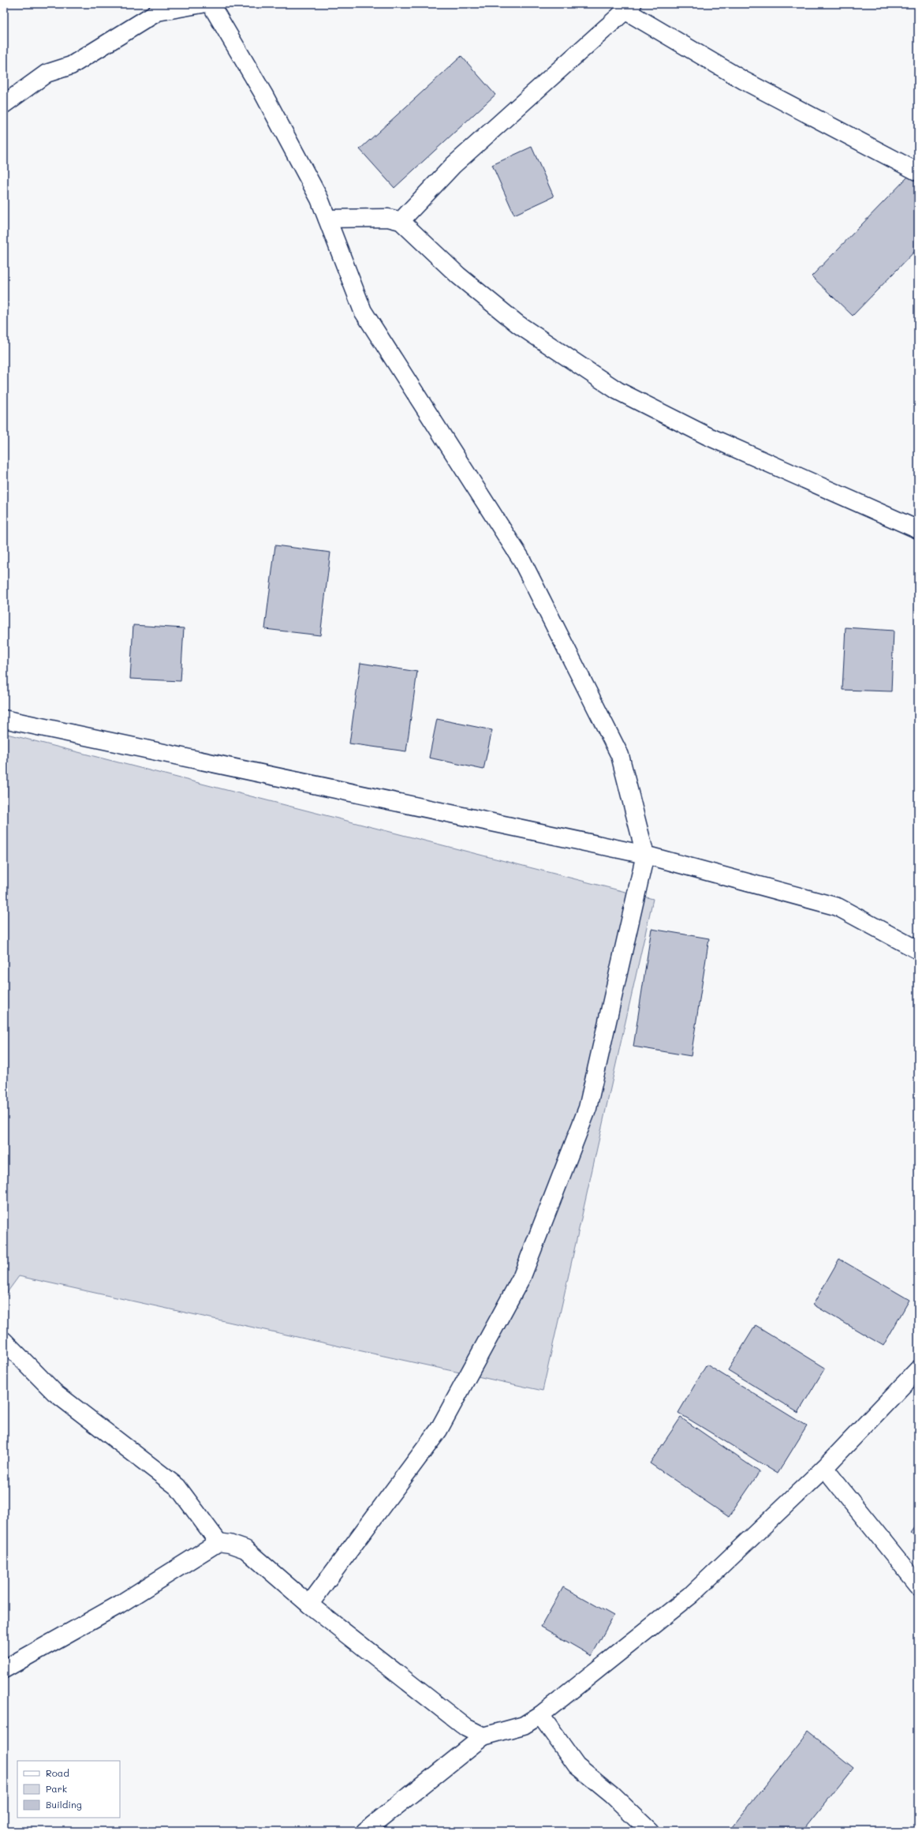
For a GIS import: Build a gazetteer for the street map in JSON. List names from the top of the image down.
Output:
{
  "legend": ["Road", "Park", "Building"]
}
